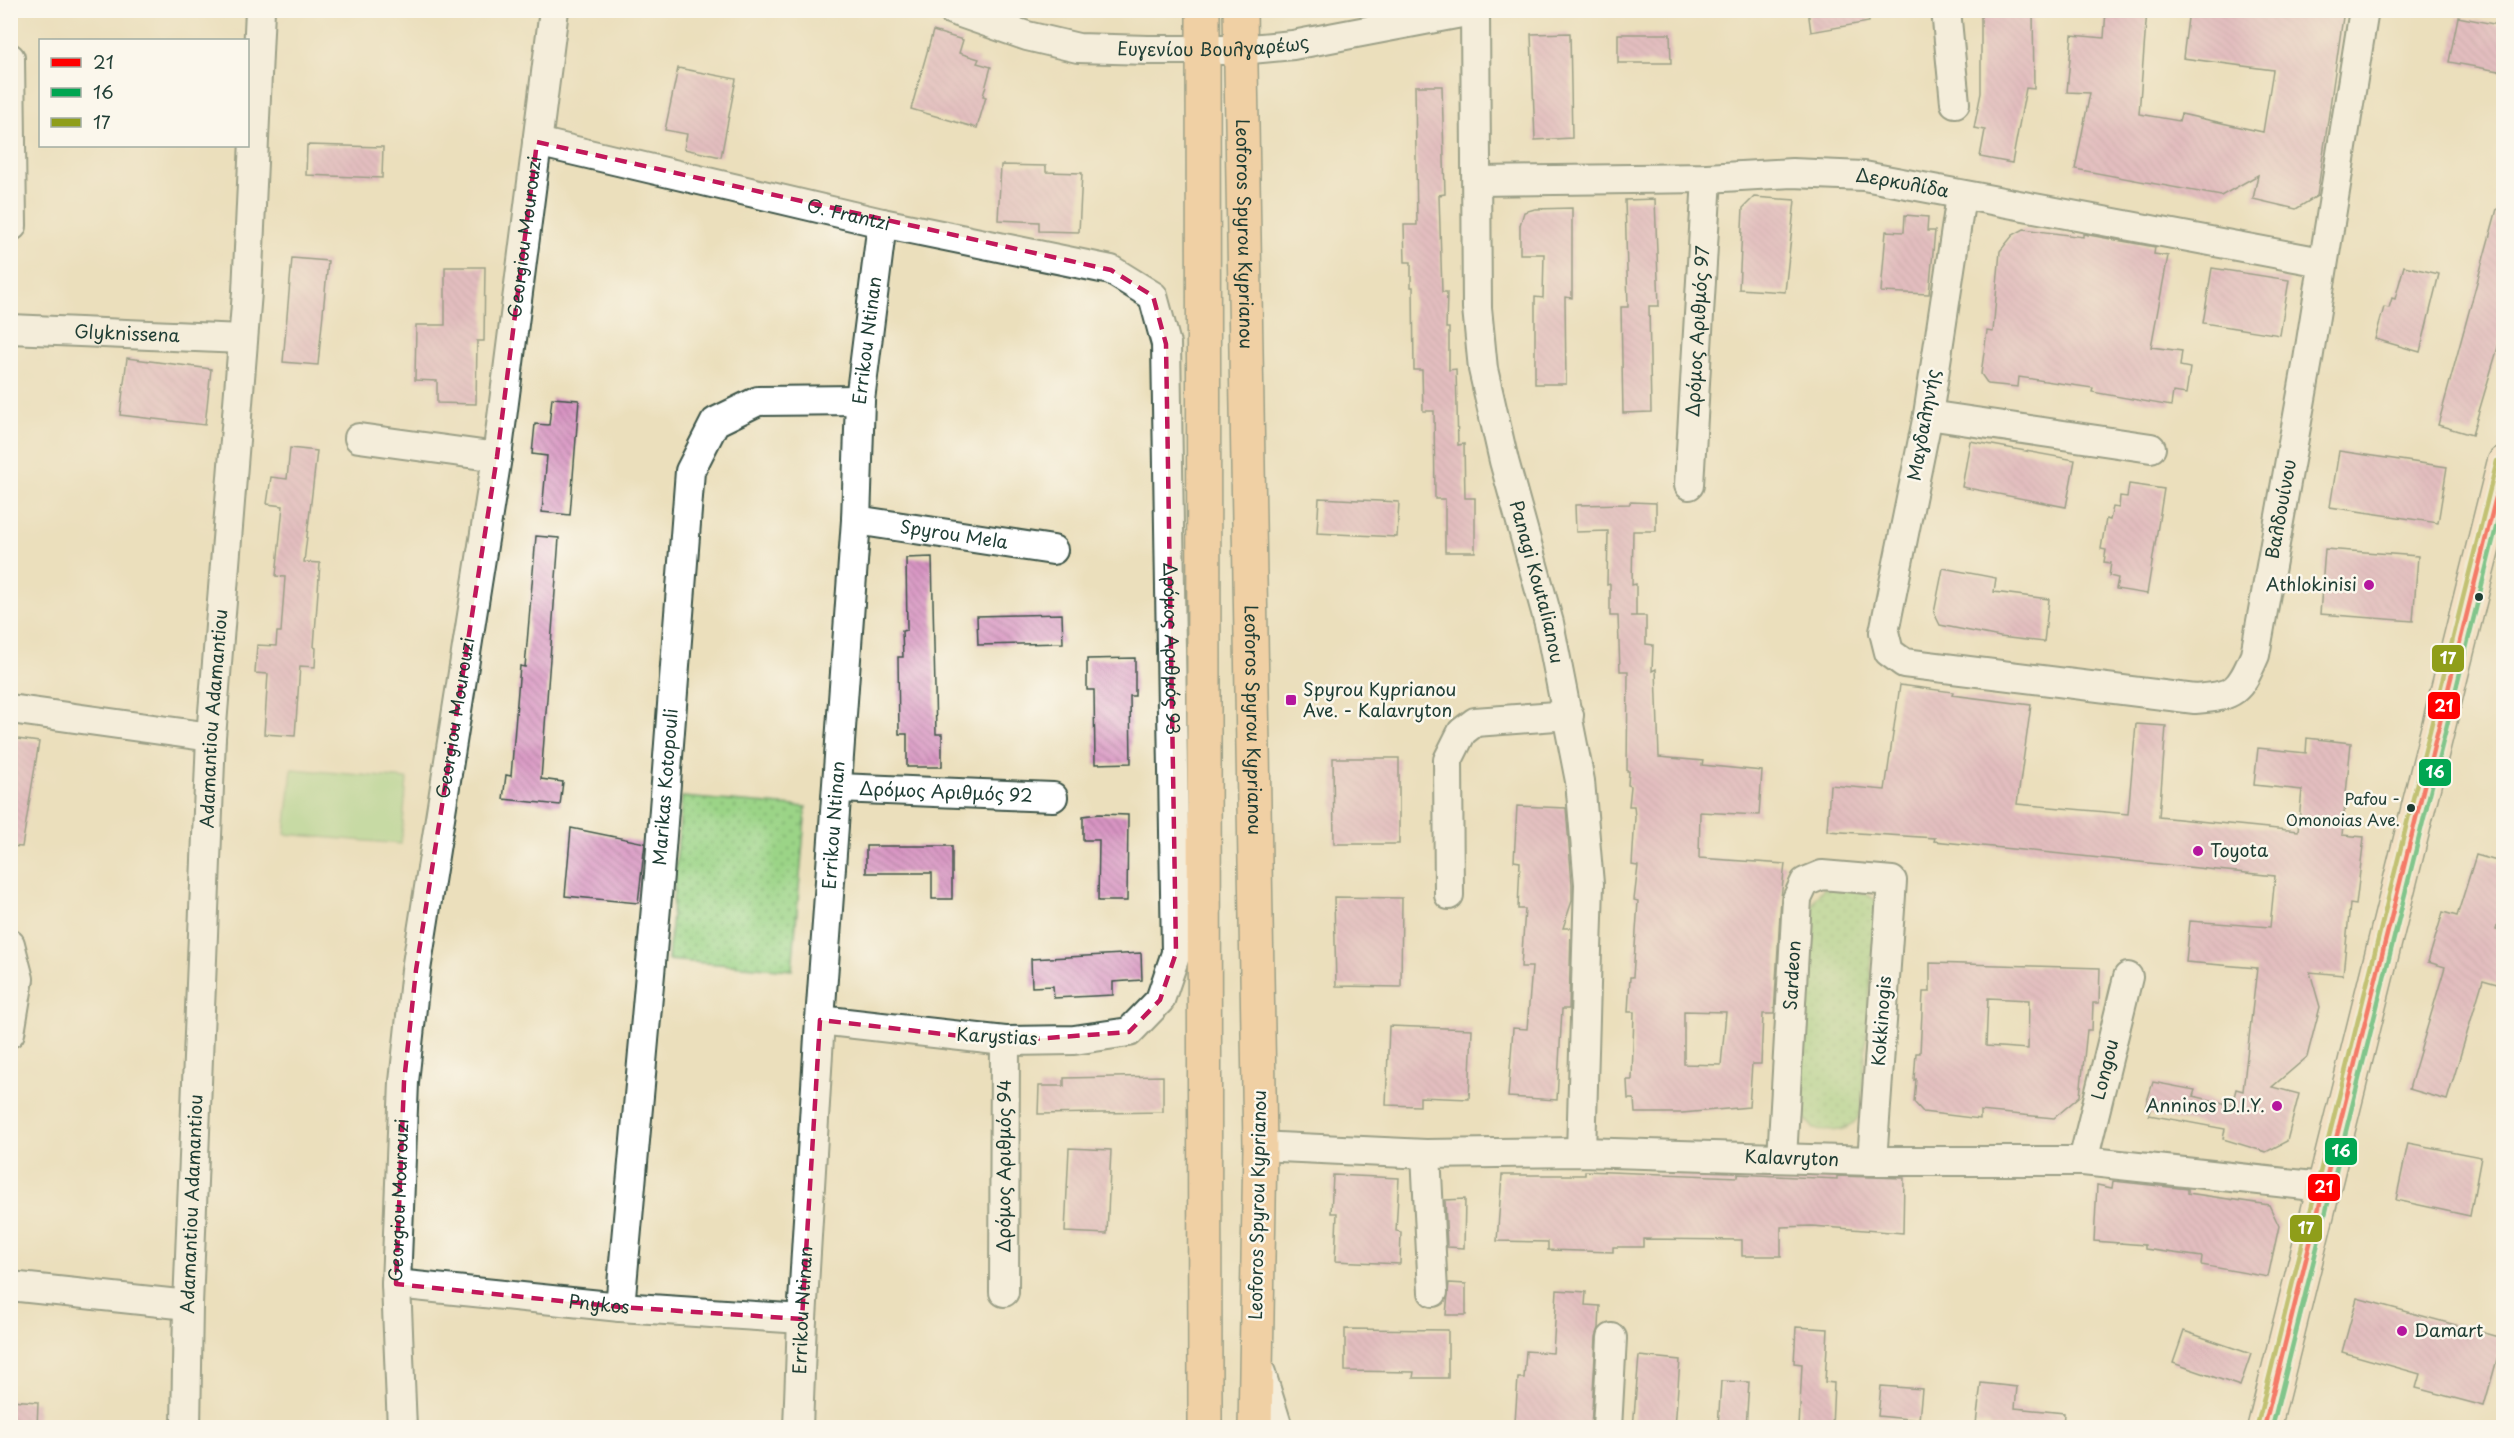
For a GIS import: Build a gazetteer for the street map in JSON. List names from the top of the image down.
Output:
{
  "streets": {
    "main road": ["Leoforos Spyrou Kyprianou"],
    "street": [
      "Ευγενίου Βουλγαρέως",
      "Δερκυλίδα",
      "G. Frantzi",
      "Georgiou Mourouzi",
      "Δρόμος Αριθμός 97",
      "Glyknissena",
      "Errikou Ntinan",
      "Μαγδαληνής",
      "Βαλδουίνου",
      "Spyrou Mela",
      "Panagi Koutalianou",
      "Δρόμος Αριθμός 93",
      "Adamantiou Adamantiou",
      "Marikas Kotopouli",
      "Δρόμος Αριθμός 92",
      "Sardeon",
      "Kokkinogis",
      "Karystias",
      "Longou",
      "Kalavryton",
      "Δρόμος Αριθμός 94",
      "Pnykos"
    ]
  },
  "crossings": [
    ["Ευγενίου Βουλγαρέως", "Leoforos Spyrou Kyprianou"],
    ["Ευγενίου Βουλγαρέως", "Panagi Koutalianou"],
    ["Δερκυλίδα", "Δρόμος Αριθμός 97"],
    ["Δερκυλίδα", "Μαγδαληνής"],
    ["Δερκυλίδα", "Βαλδουίνου"],
    ["Δερκυλίδα", "Panagi Koutalianou"],
    ["G. Frantzi", "Georgiou Mourouzi"],
    ["G. Frantzi", "Errikou Ntinan"],
    ["G. Frantzi", "Δρόμος Αριθμός 93"],
    ["Leoforos Spyrou Kyprianou", "Kalavryton"],
    ["Georgiou Mourouzi", "Pnykos"],
    ["Glyknissena", "Adamantiou Adamantiou"],
    ["Errikou Ntinan", "Spyrou Mela"],
    ["Errikou Ntinan", "Marikas Kotopouli"],
    ["Errikou Ntinan", "Δρόμος Αριθμός 92"],
    ["Errikou Ntinan", "Karystias"],
    ["Errikou Ntinan", "Pnykos"],
    ["Μαγδαληνής", "Βαλδουίνου"],
    ["Panagi Koutalianou", "Kalavryton"],
    ["Δρόμος Αριθμός 93", "Karystias"],
    ["Marikas Kotopouli", "Pnykos"],
    ["Sardeon", "Kokkinogis"],
    ["Sardeon", "Kalavryton"],
    ["Kokkinogis", "Kalavryton"],
    ["Karystias", "Δρόμος Αριθμός 94"],
    ["Longou", "Kalavryton"]
  ],
  "places": {
    "other": [
      "Athlokinisi",
      "Pafou - Omonoias Ave.",
      "Toyota",
      "Anninos D.I.Y.",
      "Damart"
    ],
    "transit": ["Spyrou Kyprianou Ave. - Kalavryton"]
  },
  "lines": ["transit line 17", "transit line 21", "transit line 16"],
  "legend": ["21", "16", "17"]
}
